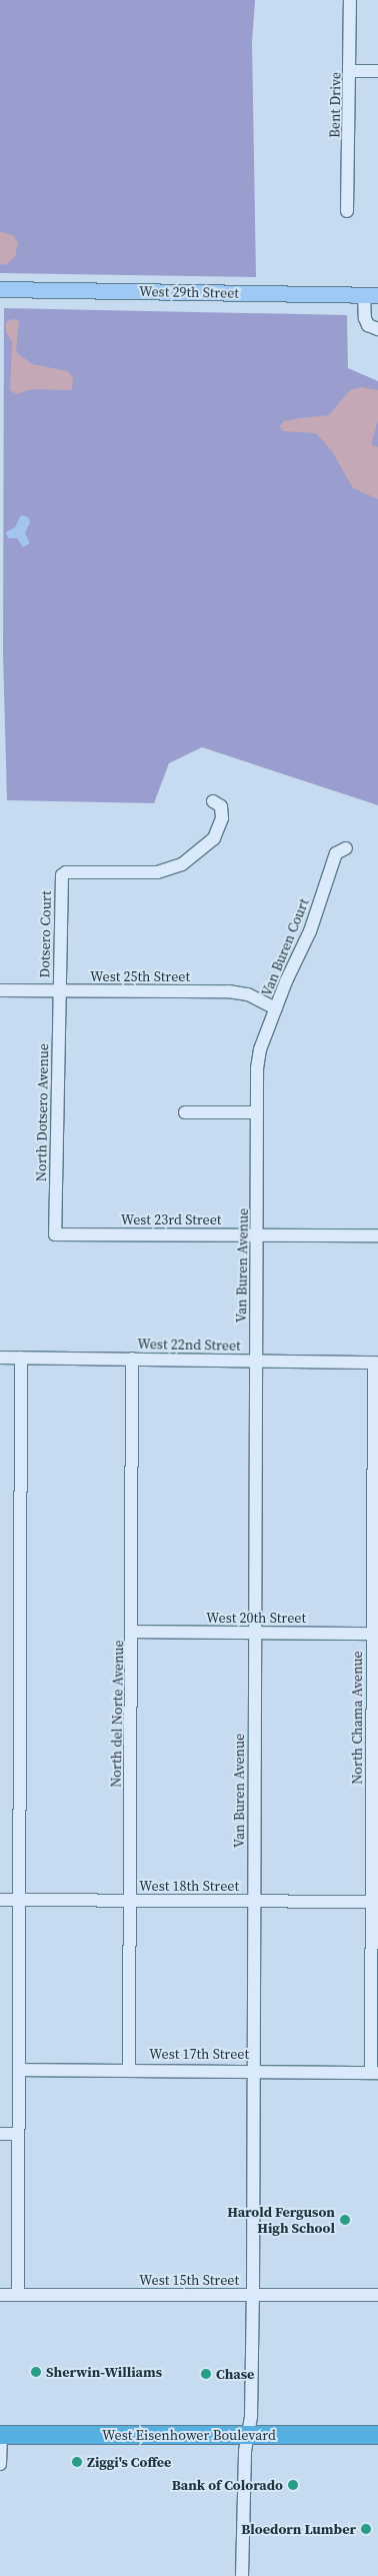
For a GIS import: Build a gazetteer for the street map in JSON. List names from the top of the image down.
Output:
{
  "streets": {
    "highway": ["West Eisenhower Boulevard"],
    "main road": ["West 29th Street"],
    "street": [
      "Bent Drive",
      "Dotsero Court",
      "Van Buren Court",
      "West 25th Street",
      "North Dotsero Avenue",
      "West 23rd Street",
      "Van Buren Avenue",
      "West 22nd Street",
      "West 20th Street",
      "North del Norte Avenue",
      "North Chama Avenue",
      "West 18th Street",
      "West 17th Street",
      "West 15th Street"
    ]
  },
  "crossings": [
    ["Dotsero Court", "West 25th Street"],
    ["Dotsero Court", "North Dotsero Avenue"],
    ["Van Buren Court", "West 25th Street"],
    ["Van Buren Court", "Van Buren Avenue"],
    ["West 25th Street", "North Dotsero Avenue"],
    ["West 25th Street", "Van Buren Avenue"],
    ["North Dotsero Avenue", "West 23rd Street"],
    ["West 23rd Street", "Van Buren Avenue"],
    ["Van Buren Avenue", "West 22nd Street"],
    ["Van Buren Avenue", "West 20th Street"],
    ["Van Buren Avenue", "West 18th Street"],
    ["Van Buren Avenue", "West 17th Street"],
    ["Van Buren Avenue", "West 15th Street"],
    ["Van Buren Avenue", "West Eisenhower Boulevard"],
    ["West 22nd Street", "North del Norte Avenue"],
    ["West 22nd Street", "North Chama Avenue"],
    ["West 20th Street", "North del Norte Avenue"],
    ["West 20th Street", "North Chama Avenue"],
    ["North del Norte Avenue", "West 18th Street"],
    ["North del Norte Avenue", "West 17th Street"],
    ["North Chama Avenue", "West 18th Street"],
    ["North Chama Avenue", "West 17th Street"]
  ],
  "places": [
    "Harold Ferguson High School",
    "Sherwin-Williams",
    "Chase",
    "Ziggi's Coffee",
    "Bank of Colorado",
    "Bloedorn Lumber"
  ]
}
